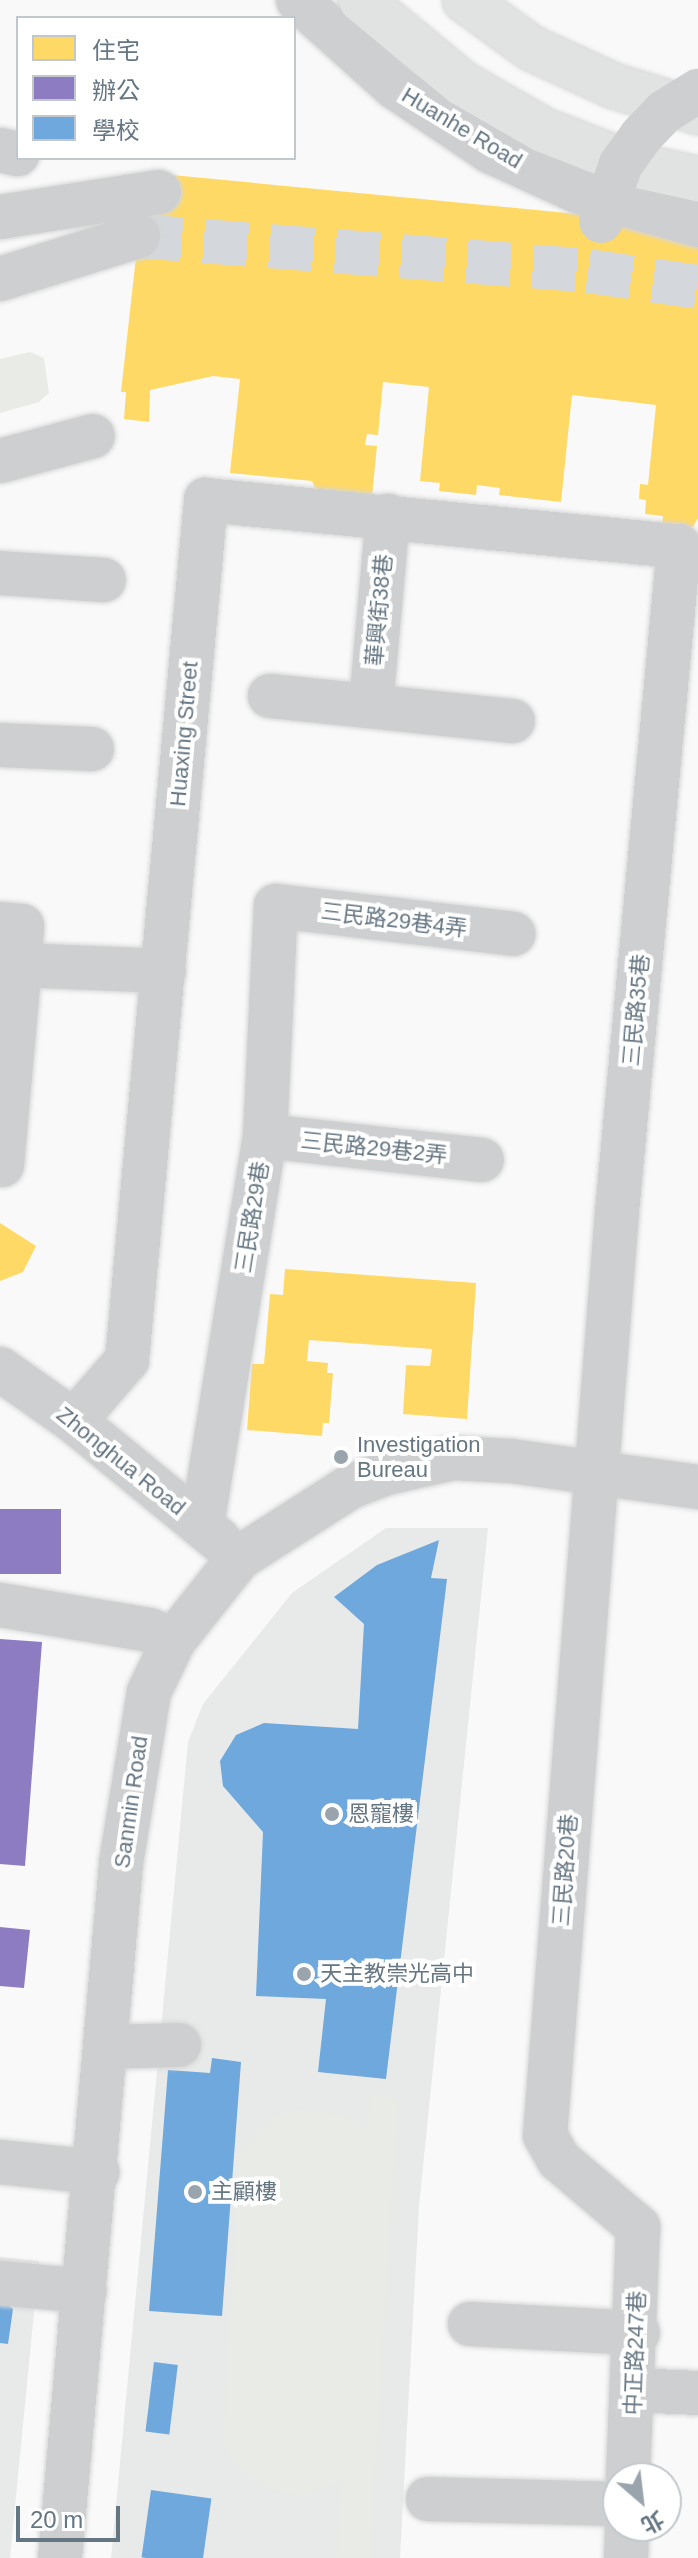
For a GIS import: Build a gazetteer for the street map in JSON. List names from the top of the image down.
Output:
{
  "streets": {
    "highway": ["Huanhe Road"],
    "street": [
      "華興街38巷",
      "Huaxing Street",
      "三民路29巷4弄",
      "三民路35巷",
      "三民路29巷2弄",
      "三民路29巷",
      "Zhonghua Road",
      "Sanmin Road",
      "三民路20巷",
      "中正路247巷"
    ]
  },
  "crossings": [
    ["華興街38巷", "Huaxing Street"],
    ["Huaxing Street", "三民路35巷"],
    ["Huaxing Street", "Zhonghua Road"],
    ["三民路29巷4弄", "三民路29巷"],
    ["三民路35巷", "Sanmin Road"],
    ["三民路35巷", "三民路20巷"],
    ["三民路29巷2弄", "三民路29巷"],
    ["三民路29巷", "Zhonghua Road"],
    ["Zhonghua Road", "Sanmin Road"],
    ["Sanmin Road", "三民路20巷"],
    ["三民路20巷", "中正路247巷"]
  ],
  "places": [
    "Investigation Bureau",
    "恩寵樓",
    "天主教崇光高中",
    "主顧樓"
  ],
  "legend": ["住宅", "辦公", "學校"],
  "scale_bar": "20 m",
  "north": "bottom right"
}
